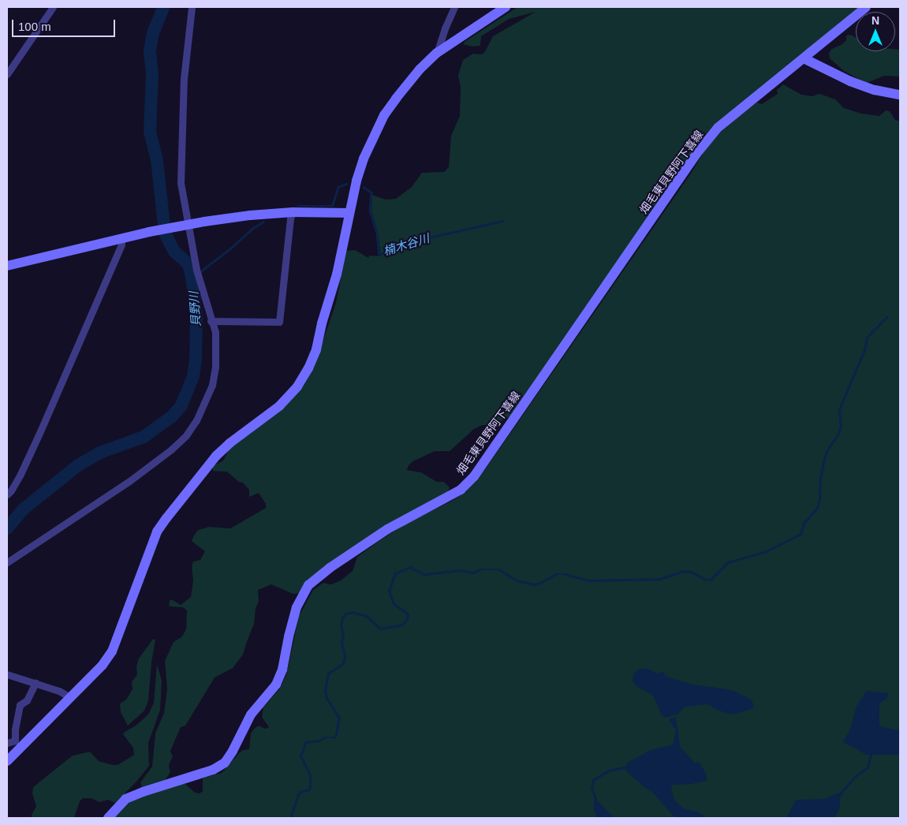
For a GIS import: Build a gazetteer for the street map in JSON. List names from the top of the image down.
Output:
{
  "streets": {
    "street": ["畑毛東貝野阿下喜線"]
  },
  "water": ["楠木谷川", "貝野川"],
  "scale_bar": "100 m",
  "north": "top"
}
